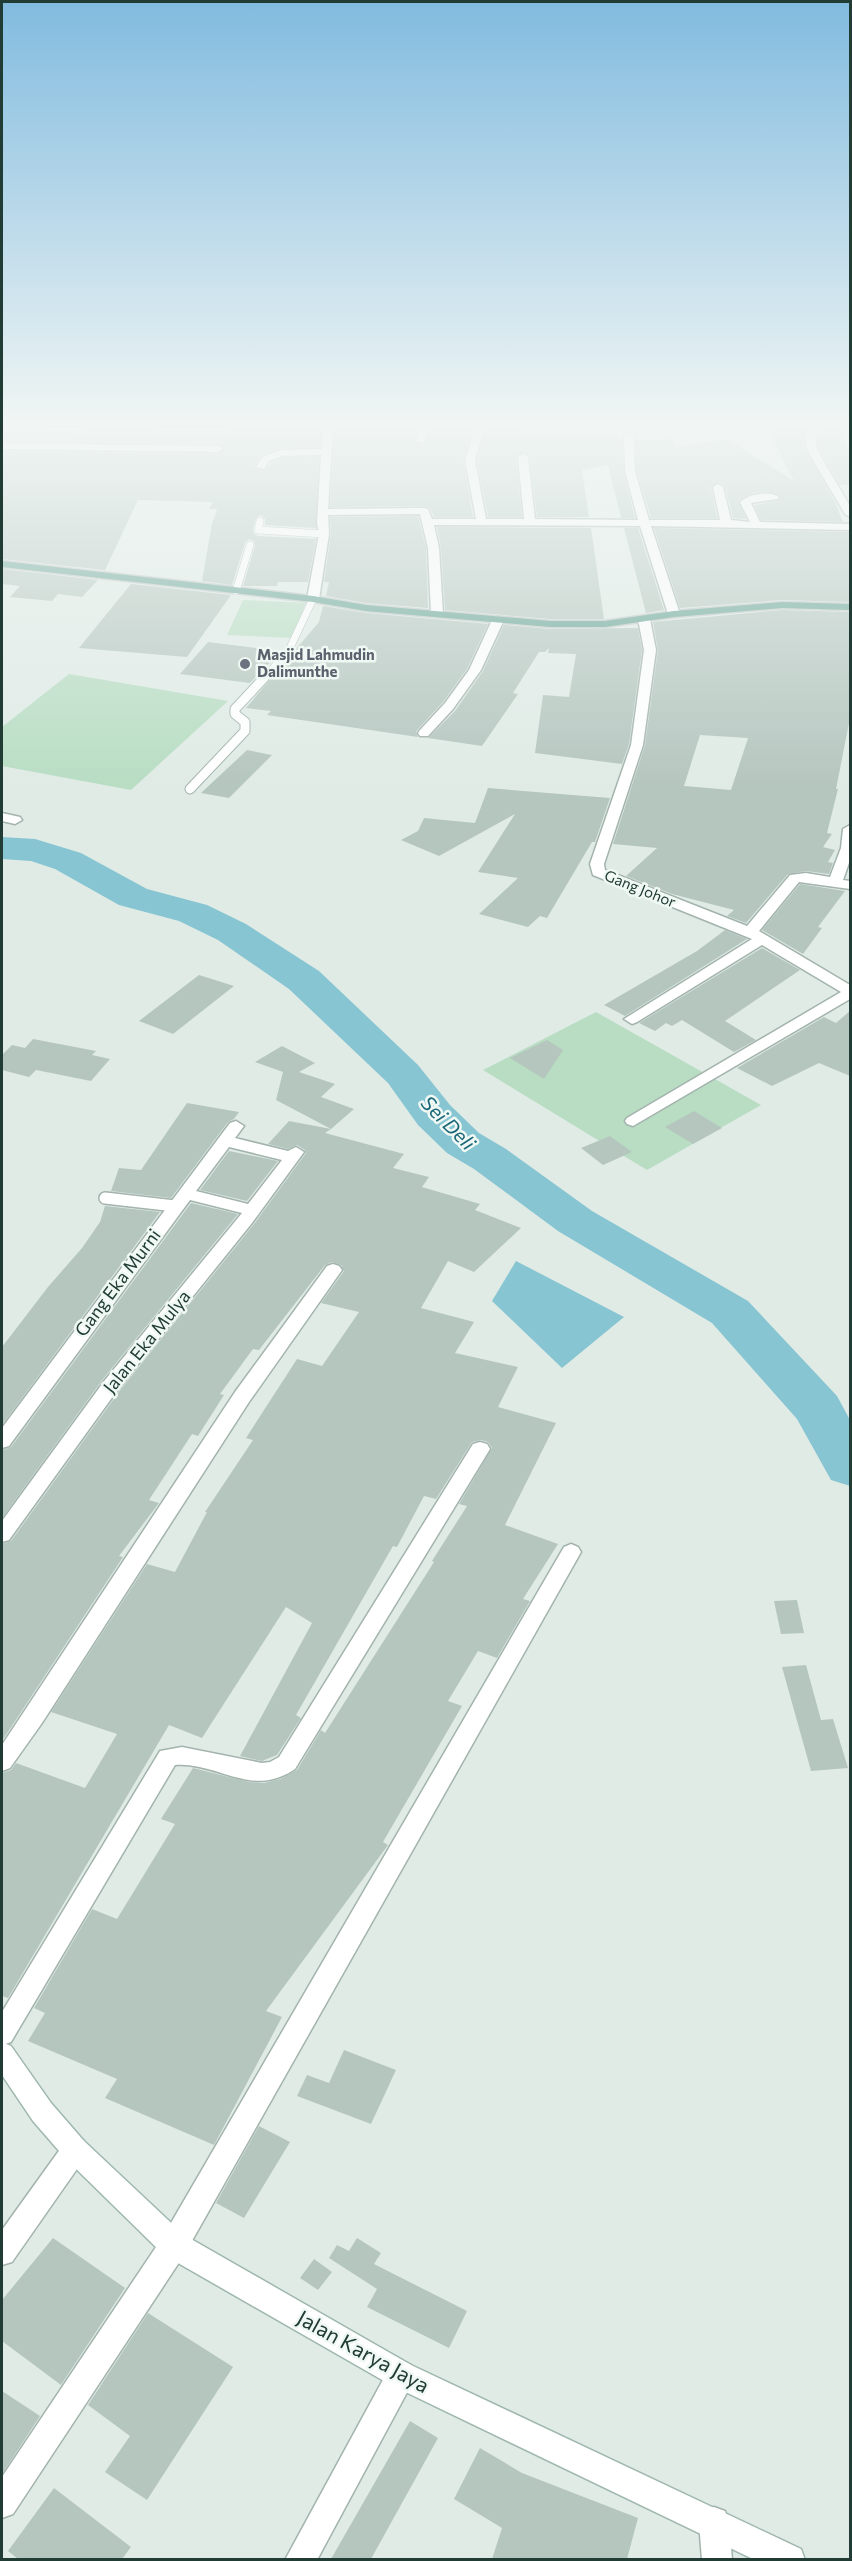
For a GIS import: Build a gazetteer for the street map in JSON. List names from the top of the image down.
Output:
{
  "streets": {
    "street": [
      "Gang Johor",
      "Gang Eka Murni",
      "Jalan Eka Mulya",
      "Jalan Karya Jaya"
    ]
  },
  "crossings": [
    ["Gang Eka Murni", "Jalan Eka Mulya"]
  ],
  "water": ["Sei Deli"],
  "places": ["Masjid Lahmudin Dalimunthe"]
}
